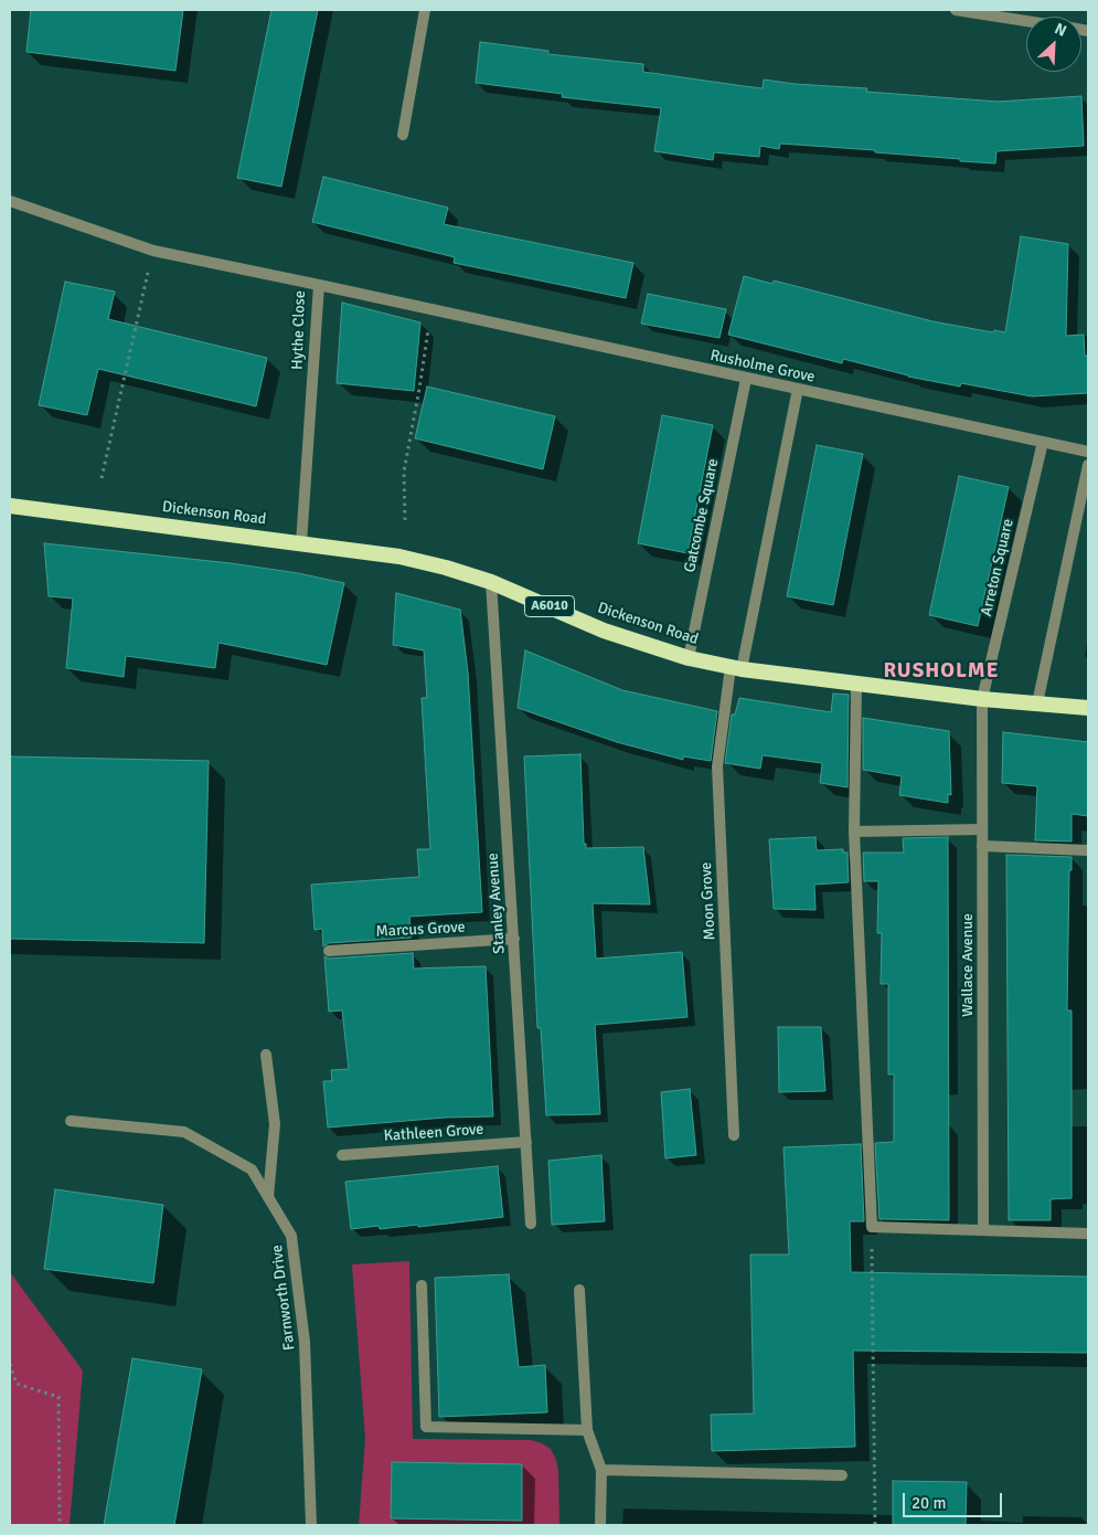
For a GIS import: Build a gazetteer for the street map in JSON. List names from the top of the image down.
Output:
{
  "streets": {
    "highway": ["Dickenson Road", "A6010"],
    "street": [
      "Hythe Close",
      "Rusholme Grove",
      "Gatcombe Square",
      "Arreton Square",
      "Moon Grove",
      "Stanley Avenue",
      "Marcus Grove",
      "Wallace Avenue",
      "Kathleen Grove",
      "Farnworth Drive"
    ]
  },
  "crossings": [
    ["Hythe Close", "Rusholme Grove"],
    ["Hythe Close", "Dickenson Road"],
    ["Rusholme Grove", "Gatcombe Square"],
    ["Rusholme Grove", "Arreton Square"],
    ["Dickenson Road", "Gatcombe Square"],
    ["Dickenson Road", "Arreton Square"],
    ["Dickenson Road", "Moon Grove"],
    ["Dickenson Road", "Stanley Avenue"],
    ["Dickenson Road", "Wallace Avenue"],
    ["Arreton Square", "Wallace Avenue"],
    ["Stanley Avenue", "Marcus Grove"],
    ["Stanley Avenue", "Kathleen Grove"]
  ],
  "districts": ["RUSHOLME"],
  "scale_bar": "20 m",
  "north": "top right"
}
